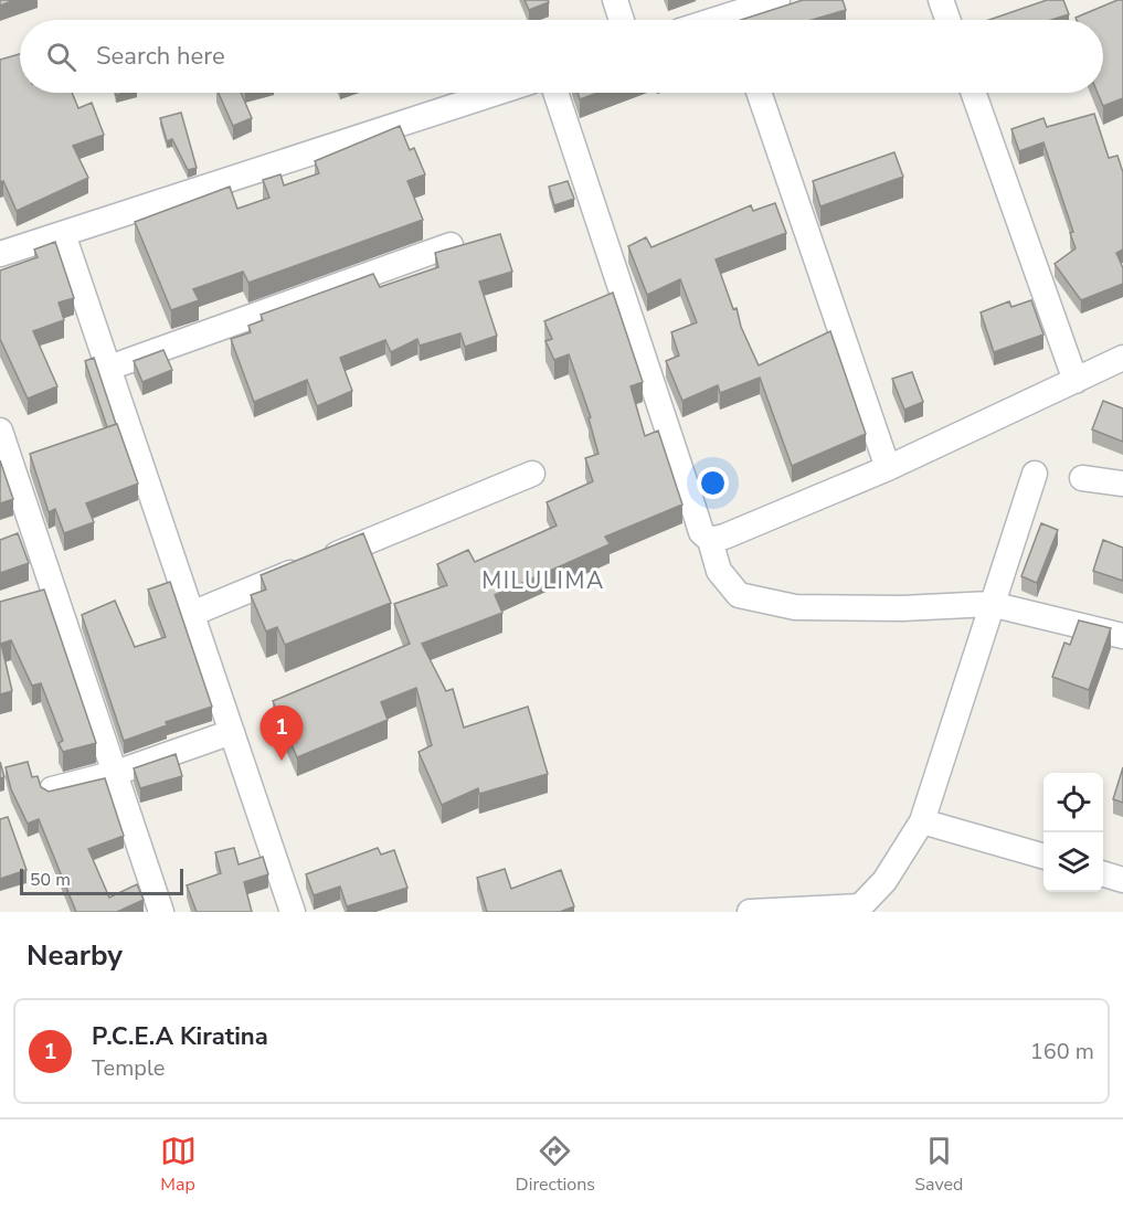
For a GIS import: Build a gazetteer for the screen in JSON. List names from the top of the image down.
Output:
{
  "districts": ["MILULIMA"],
  "scale_bar": "50 m",
  "page": {
    "search": "Search here",
    "pins": "1",
    "scale": "50 m",
    "heading": "Nearby",
    "list": [
      {
        "mark": "1",
        "name": "P.C.E.A Kiratina",
        "note": "Temple",
        "value": "160 m"
      }
    ],
    "nav": ["Map", "Directions", "Saved"]
  }
}
